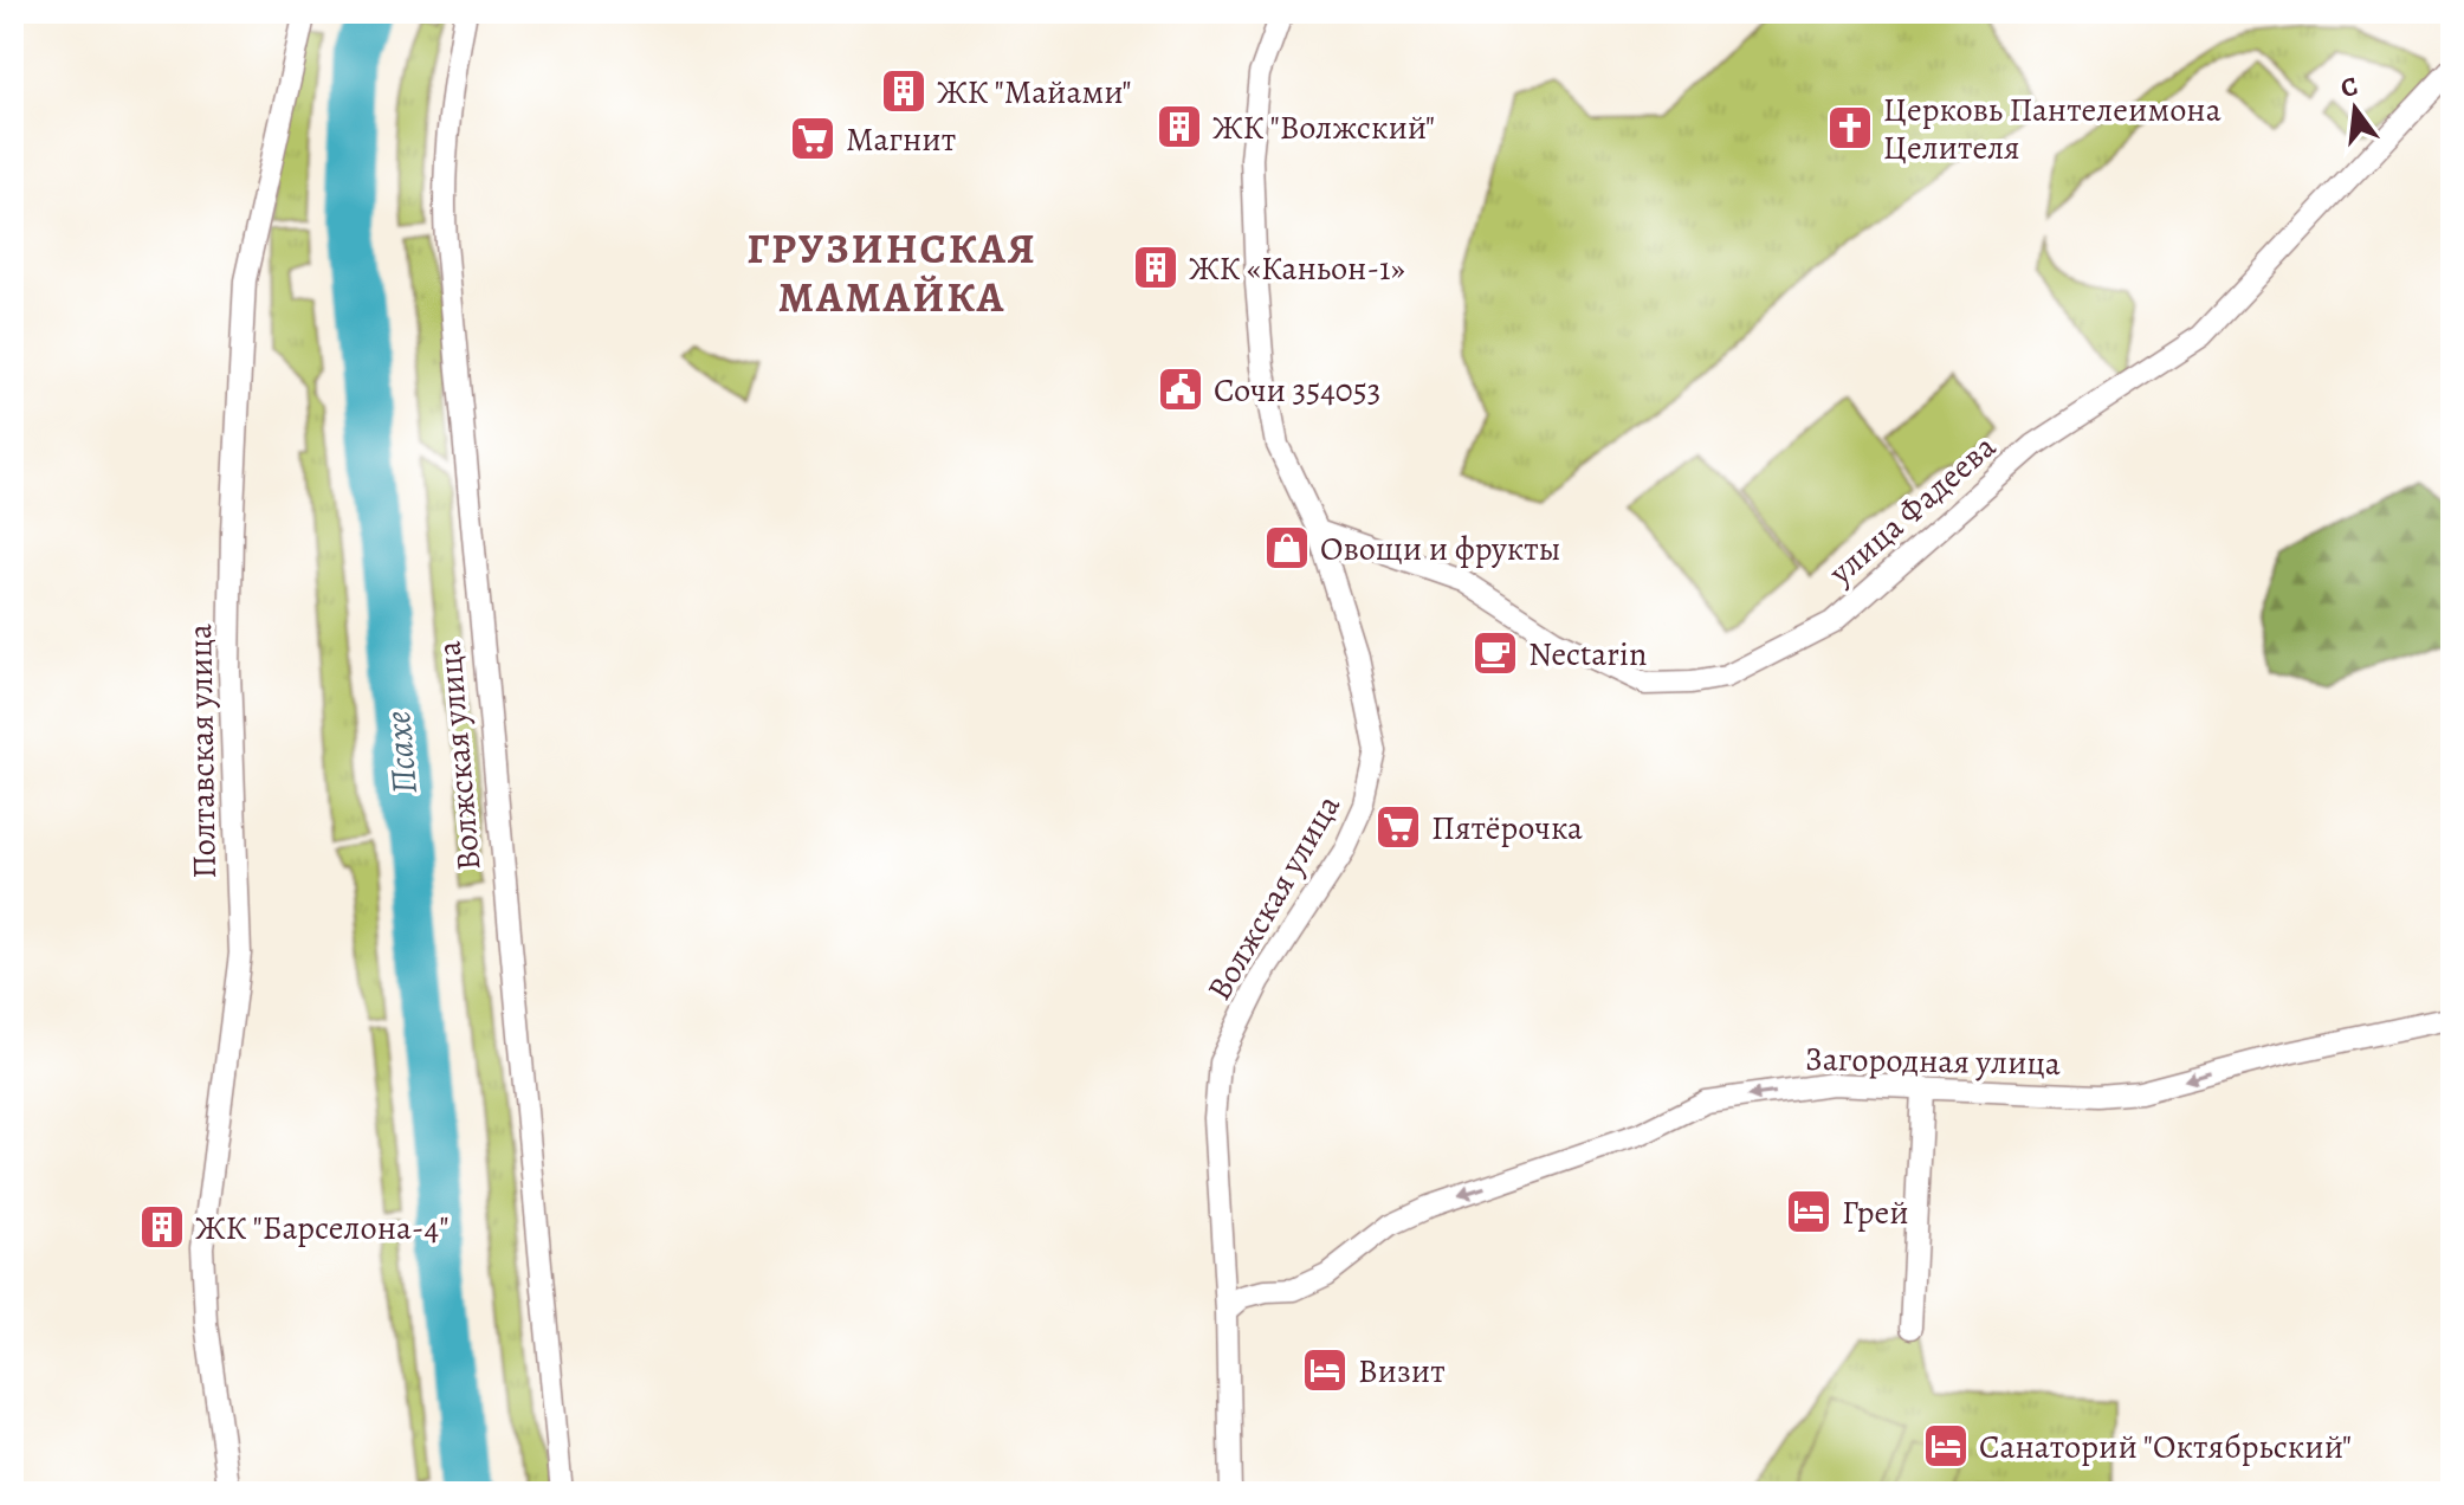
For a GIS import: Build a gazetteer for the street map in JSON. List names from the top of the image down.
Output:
{
  "streets": {
    "street": [
      "улица Фадеева",
      "Полтавская улица",
      "Волжская улица",
      "Загородная улица"
    ]
  },
  "crossings": [
    ["улица Фадеева", "Волжская улица"],
    ["Волжская улица", "Загородная улица"]
  ],
  "one_way": ["Загородная улица"],
  "districts": ["ГРУЗИНСКАЯ МАМАЙКА"],
  "water": ["Псахе"],
  "places": {
    "building": [
      "ЖК \"Майами\"",
      "ЖК \"Волжский\"",
      "ЖК «Каньон-1»",
      "ЖК \"Барселона-4\""
    ],
    "church": ["Церковь Пантелеимона Целителя"],
    "supermarket": ["Магнит", "Пятёрочка"],
    "public building": ["Сочи 354053"],
    "shop": ["Овощи и фрукты"],
    "cafe": ["Nectarin"],
    "hotel": ["Грей", "Визит", "Санаторий \"Октябрьский\""]
  },
  "north": "top"
}
